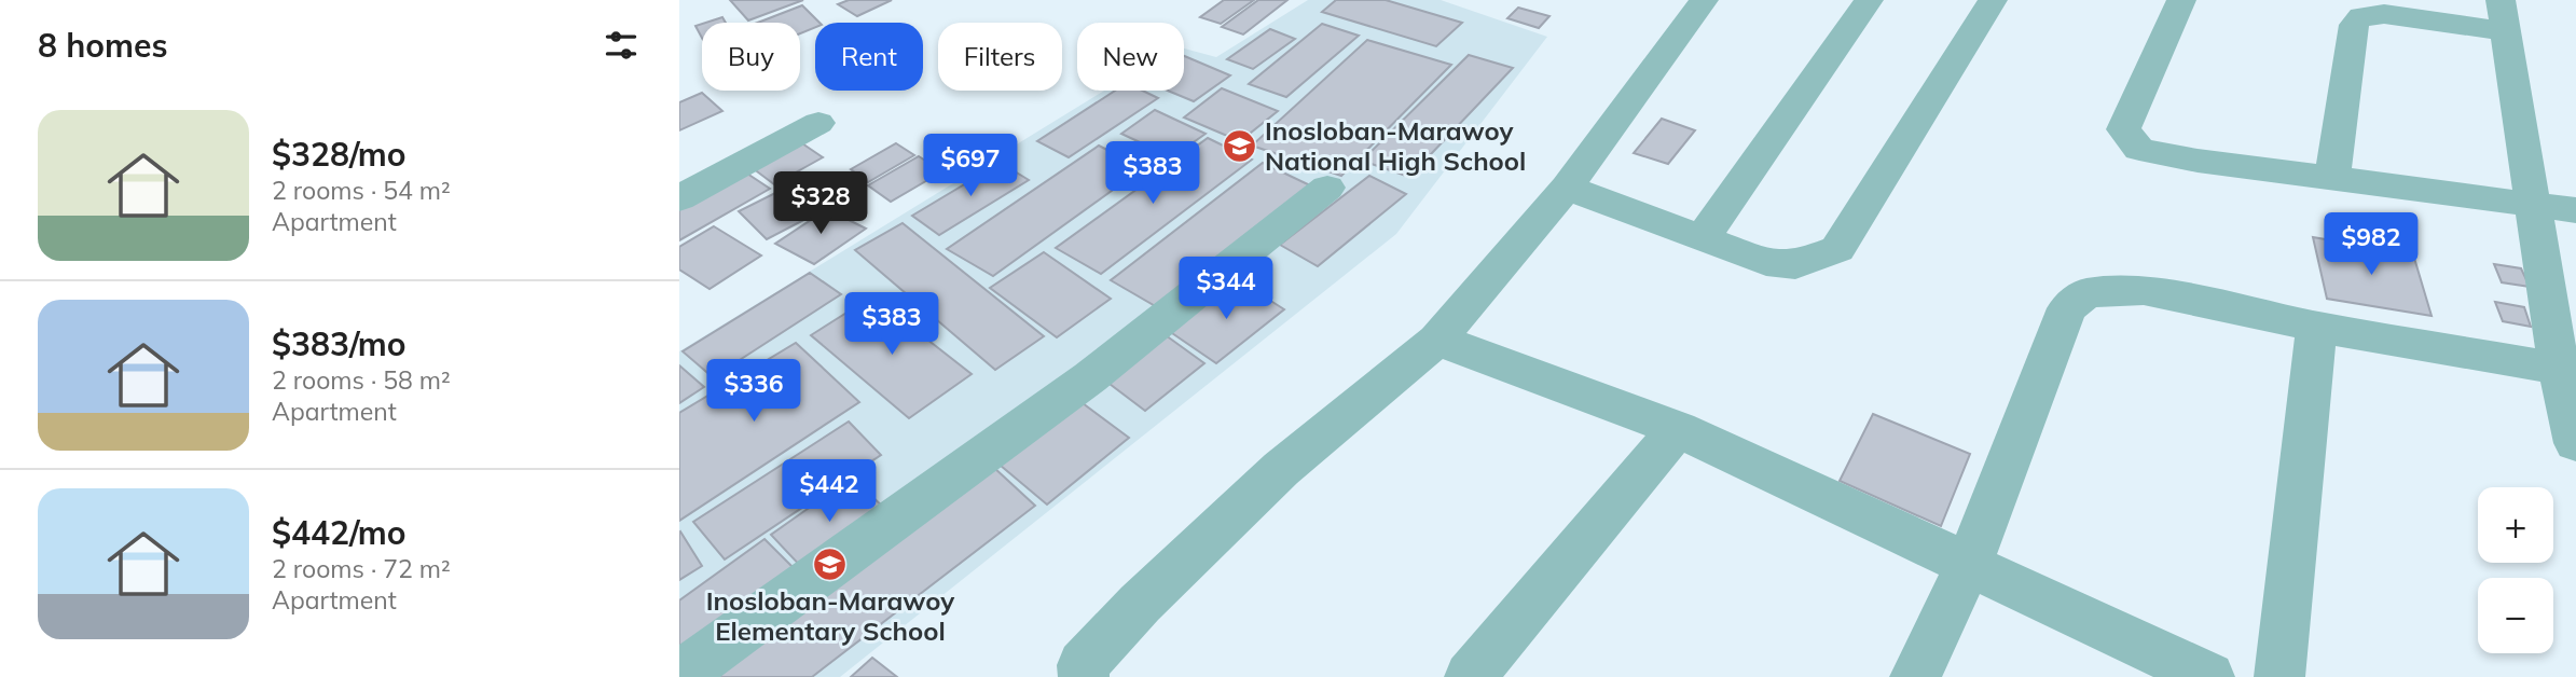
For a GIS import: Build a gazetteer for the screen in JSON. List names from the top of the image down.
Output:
{
  "places": {
    "school or university": ["Inosloban-Marawoy National High School", "Inosloban-Marawoy Elementary School"]
  },
  "page": {
    "heading": "8 homes",
    "chip": [
      "Buy",
      "Rent",
      "Filters",
      "New"
    ],
    "list": [
      {
        "name": "$328/mo",
        "note": "2 rooms · 54 m² · Apartment"
      },
      {
        "name": "$383/mo",
        "note": "2 rooms · 58 m² · Apartment"
      },
      {
        "name": "$442/mo",
        "note": "2 rooms · 72 m² · Apartment"
      }
    ],
    "price": [
      "$697",
      "$383",
      "$328",
      "$982",
      "$344",
      "$383",
      "$336",
      "$442"
    ],
    "map_buttons": ["+", "−"]
  }
}
